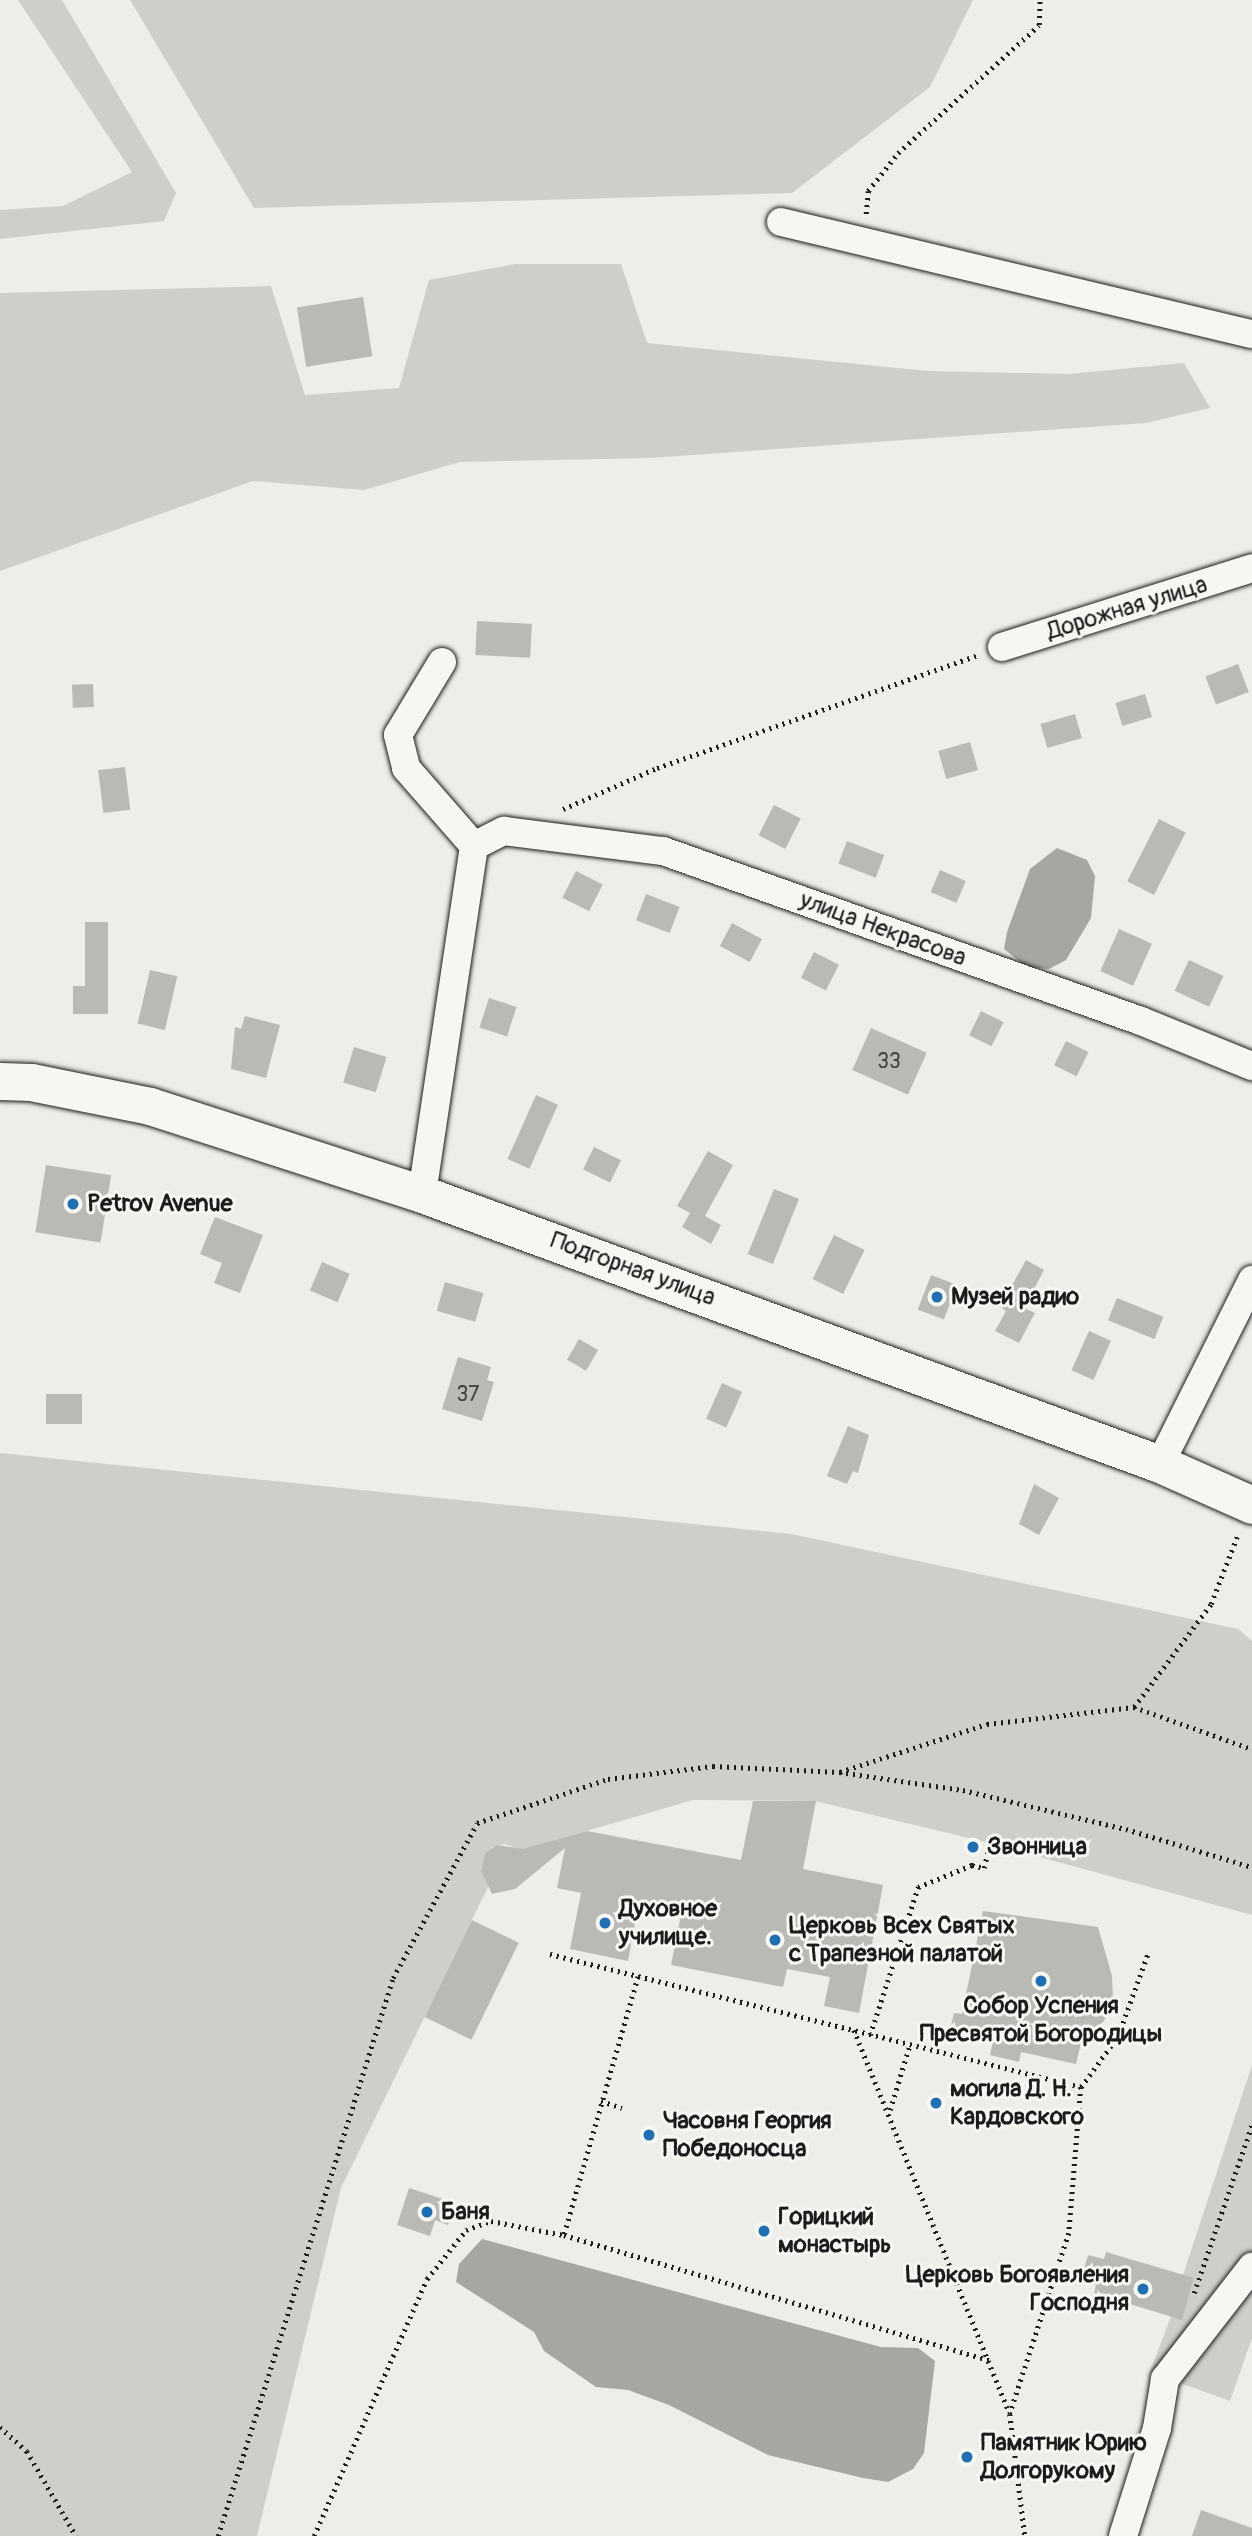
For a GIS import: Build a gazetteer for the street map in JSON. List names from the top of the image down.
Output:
{
  "streets": {
    "main road": ["Подгорная улица"],
    "street": ["Дорожная улица", "улица Некрасова"]
  },
  "places": [
    "Petrov Avenue",
    "Музей радио",
    "Звонница",
    "Духовное училище.",
    "Церковь Всех Святых с Трапезной палатой",
    "Собор Успения Пресвятой Богородицы",
    "могила Д. Н. Кардовского",
    "Часовня Георгия Победоносца",
    "Баня",
    "Горицкий монастырь",
    "Церковь Богоявления Господня",
    "Памятник Юрию Долгорукому"
  ],
  "house_numbers": ["33", "37"]
}
